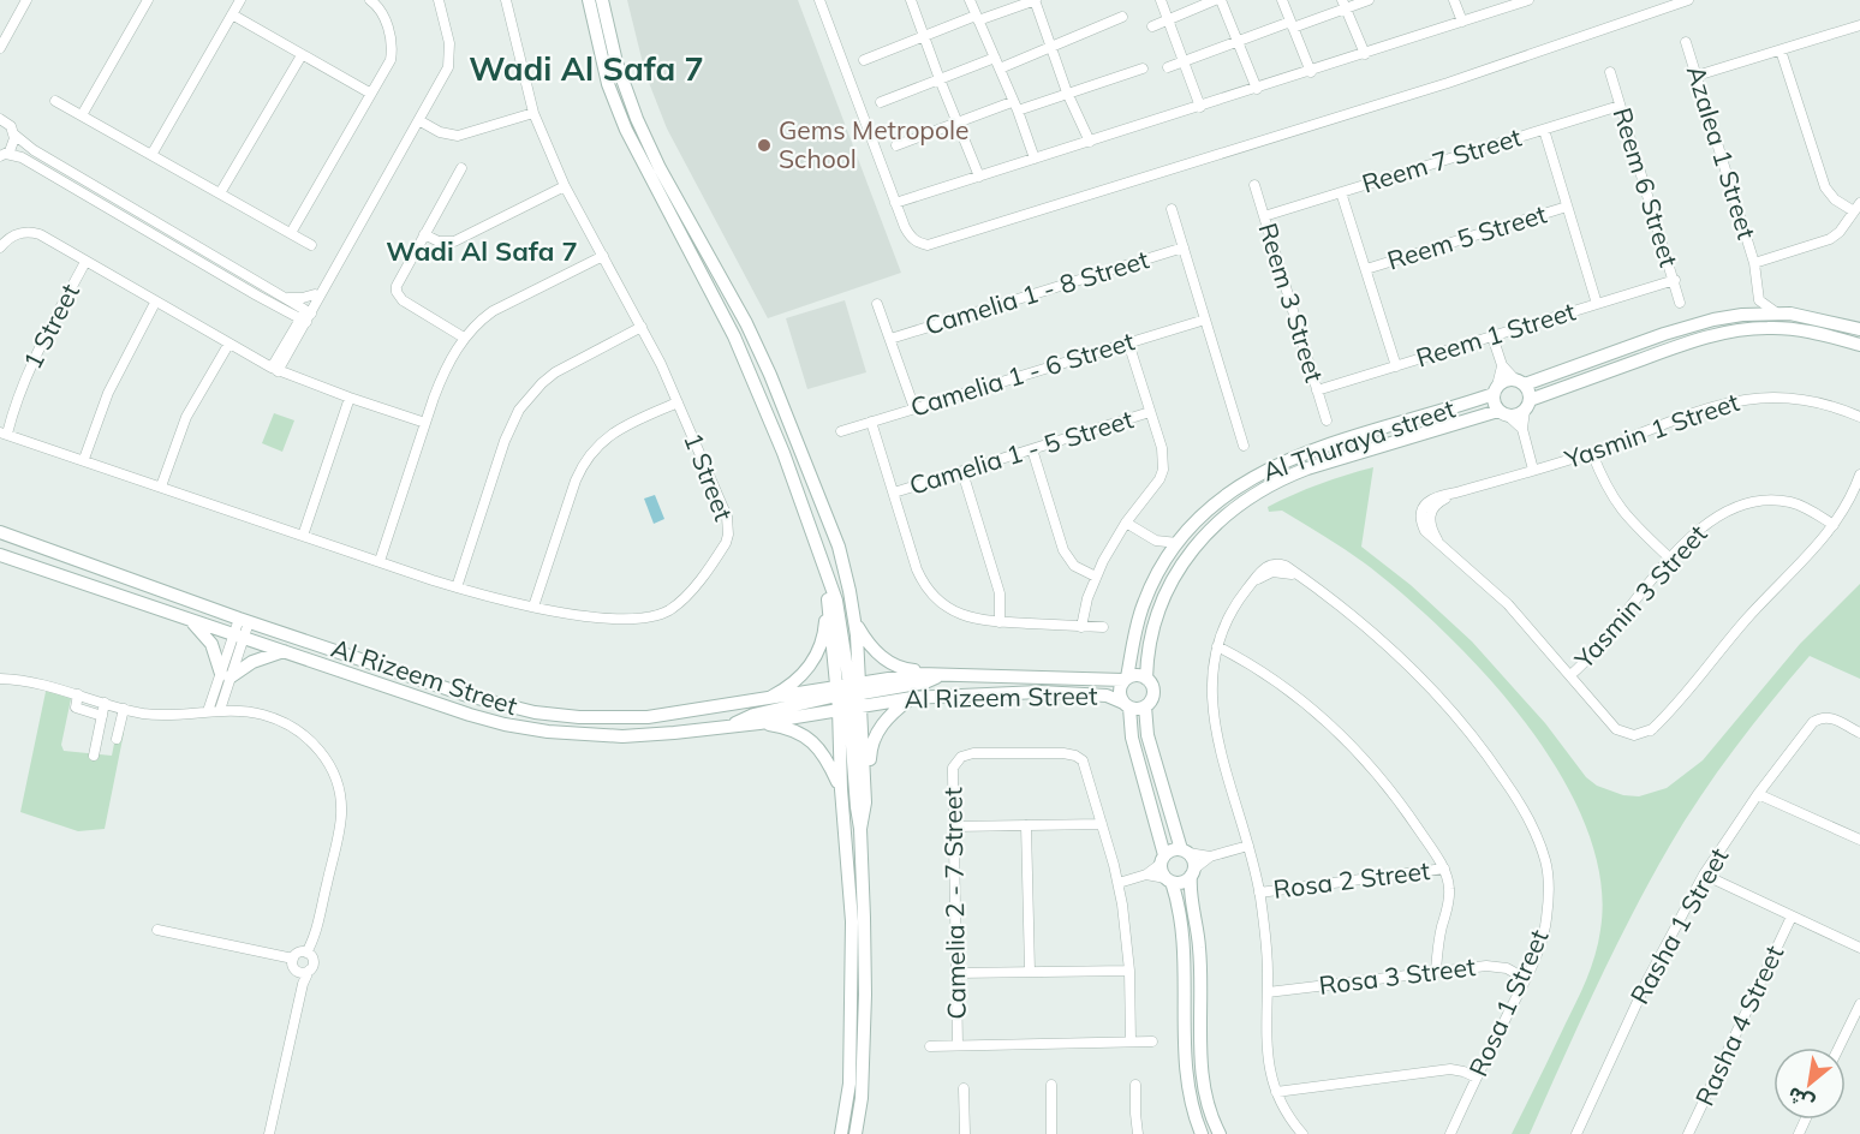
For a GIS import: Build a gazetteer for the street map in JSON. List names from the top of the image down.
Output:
{
  "streets": {
    "street": [
      "Azalea 1 Street",
      "Reem 7 Street",
      "Reem 6 Street",
      "Reem 5 Street",
      "Camelia 1 - 8 Street",
      "Reem 3 Street",
      "1 Street",
      "Reem 1 Street",
      "Camelia 1 - 6 Street",
      "Yasmin 1 Street",
      "Al Thuraya street",
      "Camelia 1 - 5 Street",
      "Yasmin 3 Street",
      "Al Rizeem Street",
      "Rosa 2 Street",
      "Camelia 2 - 7 Street",
      "Rasha 1 Street",
      "Rosa 3 Street",
      "Rosa 1 Street",
      "Rasha 4 Street"
    ]
  },
  "crossings": [
    ["Reem 7 Street", "Reem 6 Street"],
    ["Reem 7 Street", "Reem 3 Street"],
    ["Reem 6 Street", "Reem 1 Street"],
    ["Camelia 1 - 8 Street", "Camelia 1 - 6 Street"],
    ["Reem 3 Street", "Reem 1 Street"],
    ["Yasmin 1 Street", "Yasmin 3 Street"],
    ["Al Thuraya street", "Al Rizeem Street"],
    ["Rosa 2 Street", "Rosa 1 Street"],
    ["Rosa 3 Street", "Rosa 1 Street"]
  ],
  "districts": ["Wadi Al Safa 7", "Wadi Al Safa 7"],
  "places": ["Gems Metropole School"],
  "north": "bottom left"
}
